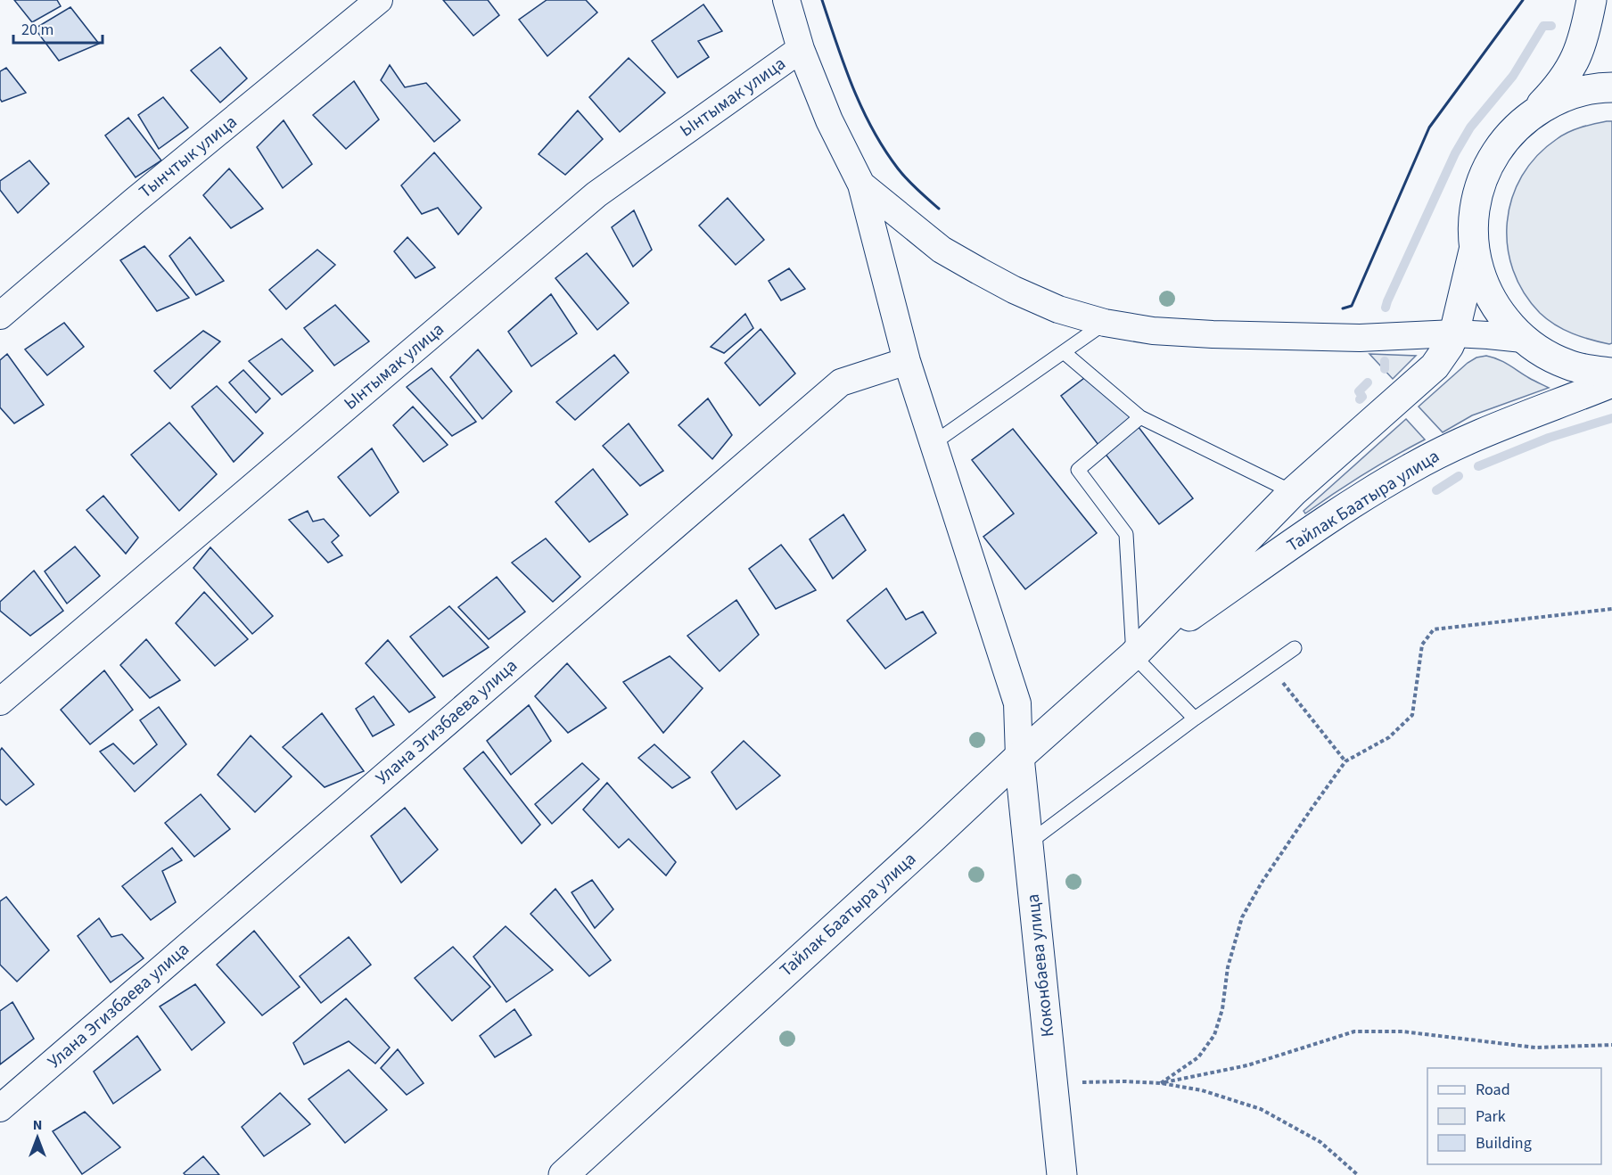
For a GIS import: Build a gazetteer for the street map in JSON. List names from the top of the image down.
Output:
{
  "streets": {
    "main road": ["Тайлак Баатыра улица", "Коконбаева улица"],
    "street": ["Ынтымак улица", "Тынчтык улица", "Улана Эгизбаева улица"]
  },
  "crossings": [
    ["Тайлак Баатыра улица", "Коконбаева улица"]
  ],
  "legend": ["Road", "Park", "Building"],
  "scale_bar": "20 m",
  "north": "top"
}
